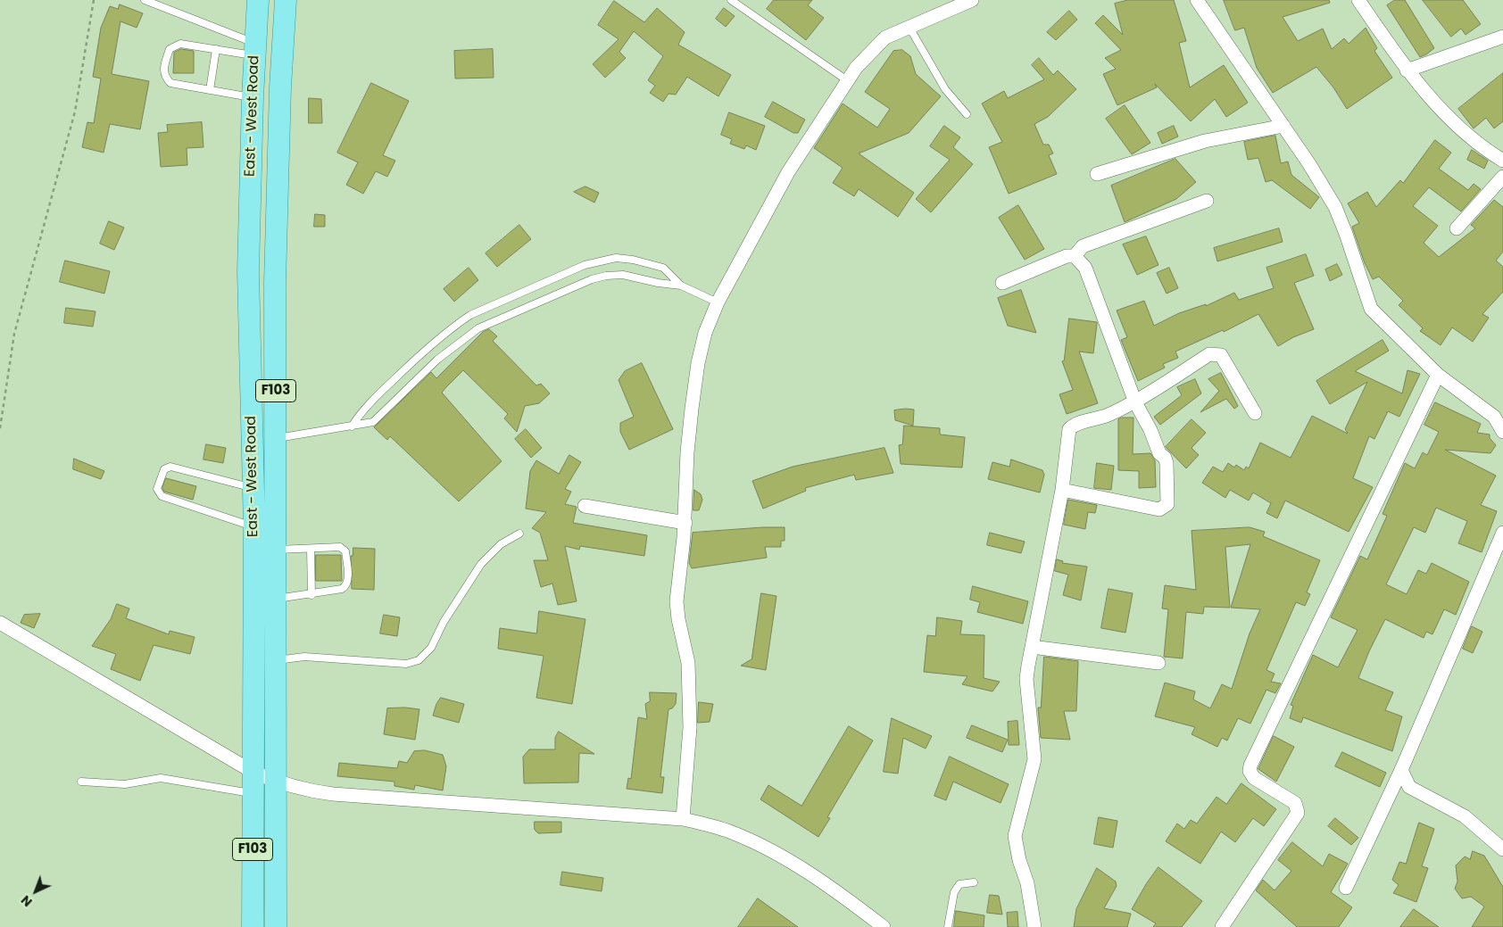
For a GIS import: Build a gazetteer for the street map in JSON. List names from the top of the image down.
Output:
{
  "streets": {
    "main road": ["East - West Road", "F103"]
  },
  "north": "bottom left"
}
